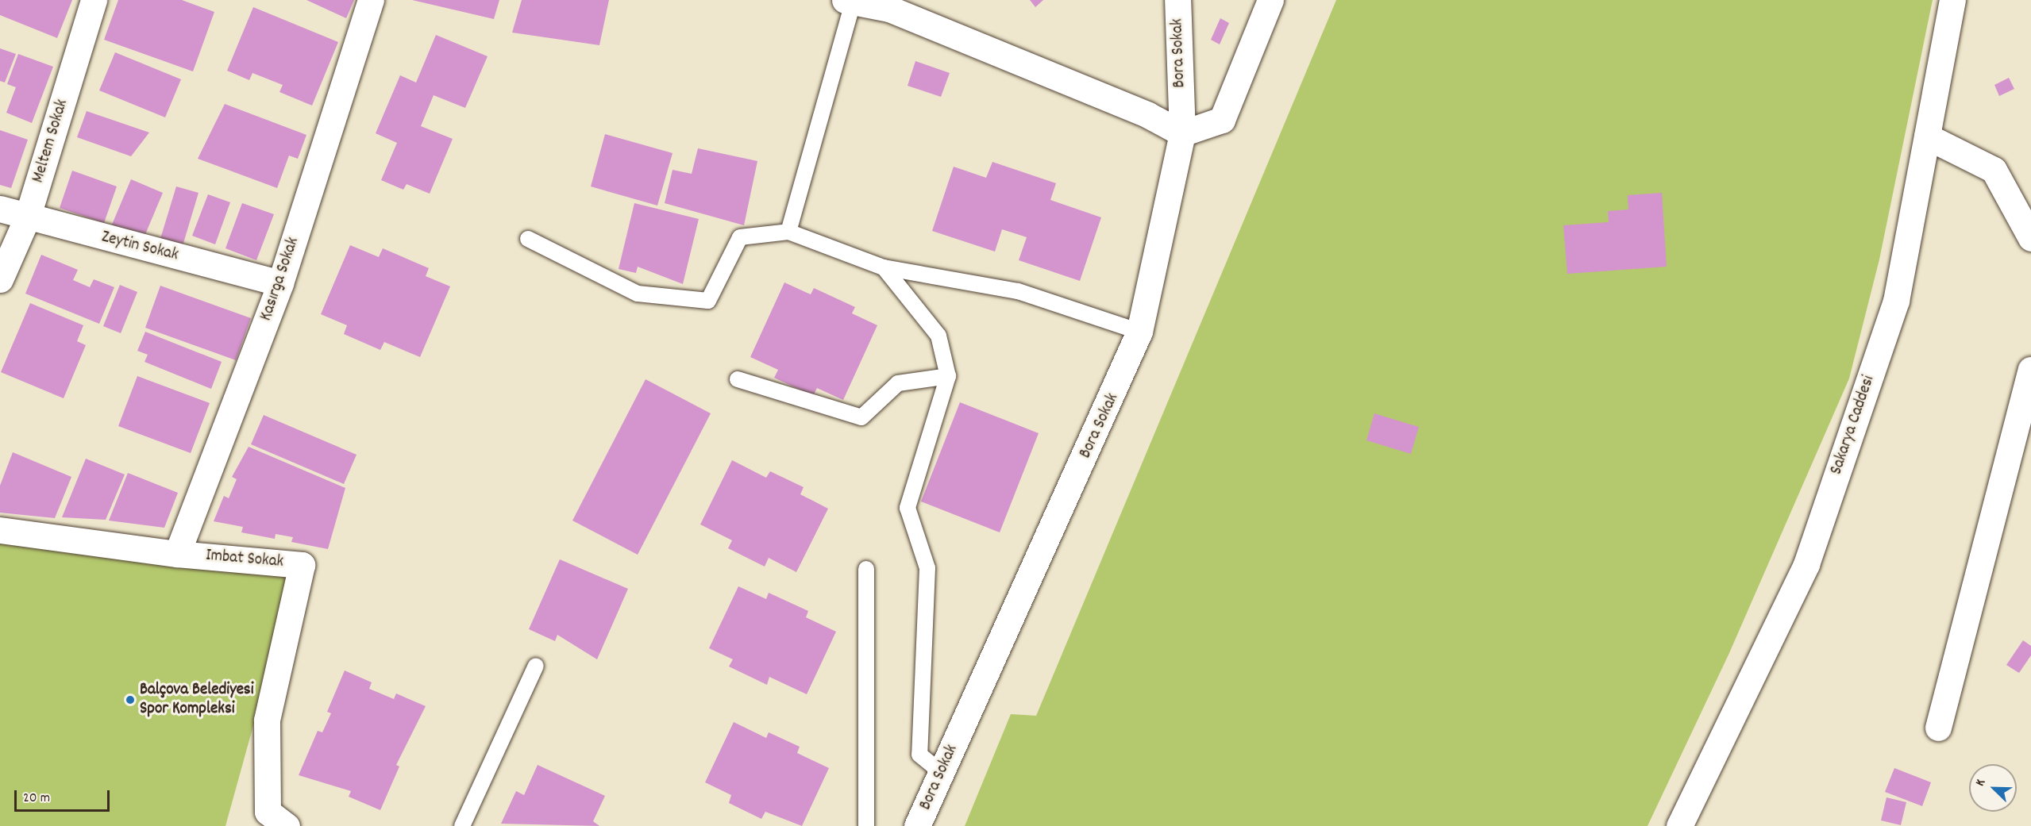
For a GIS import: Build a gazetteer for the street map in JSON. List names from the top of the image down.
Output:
{
  "streets": {
    "street": [
      "Bora Sokak",
      "Meltem Sokak",
      "Zeytin Sokak",
      "Kasırga Sokak",
      "Sakarya Caddesi",
      "Imbat Sokak"
    ]
  },
  "crossings": [
    ["Meltem Sokak", "Zeytin Sokak"],
    ["Zeytin Sokak", "Kasırga Sokak"],
    ["Kasırga Sokak", "Imbat Sokak"]
  ],
  "places": ["Balçova Belediyesi Spor Kompleksi"],
  "scale_bar": "20 m",
  "north": "top left"
}
